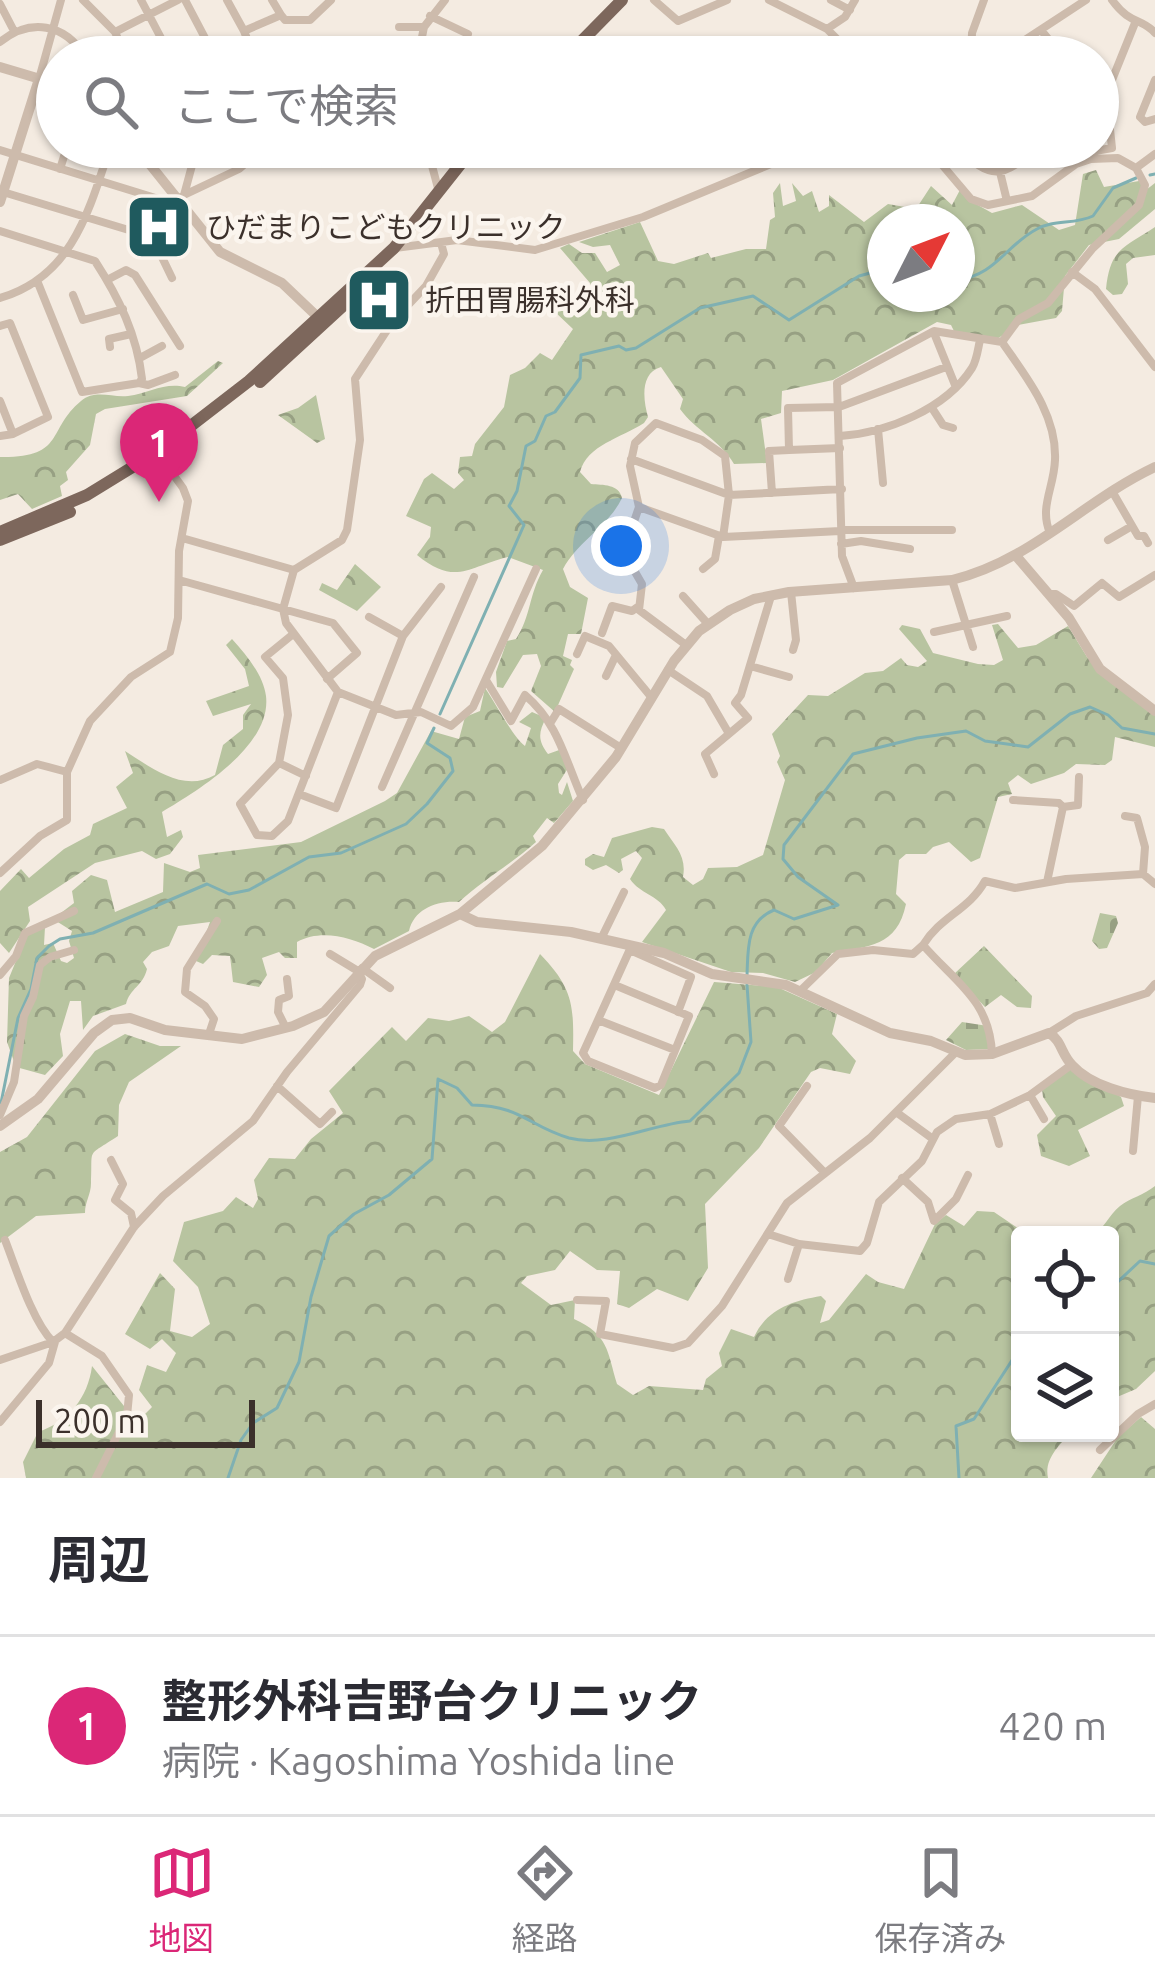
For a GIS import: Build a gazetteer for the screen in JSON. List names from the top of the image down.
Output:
{
  "places": {
    "hospital": ["ひだまりこどもクリニック", "折田胃腸科外科"]
  },
  "scale_bar": "200 m",
  "north": "top right",
  "page": {
    "search": "ここで検索",
    "pins": "1",
    "scale": "200 m",
    "heading": "周辺",
    "list": [
      {
        "mark": "1",
        "name": "整形外科吉野台クリニック",
        "note": "病院 · Kagoshima Yoshida line",
        "value": "420 m"
      }
    ],
    "nav": ["地図", "経路", "保存済み"]
  }
}
